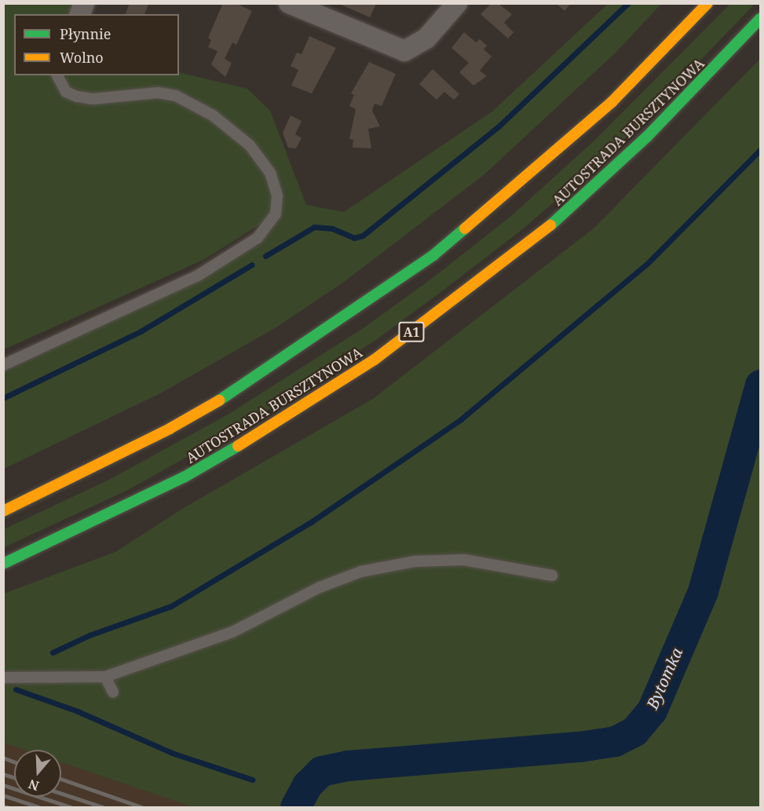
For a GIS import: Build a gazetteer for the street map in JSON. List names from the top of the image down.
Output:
{
  "streets": {
    "highway": ["AUTOSTRADA BURSZTYNOWA", "A1"]
  },
  "water": ["Bytomka"],
  "legend": ["Płynnie", "Wolno"],
  "north": "bottom"
}
